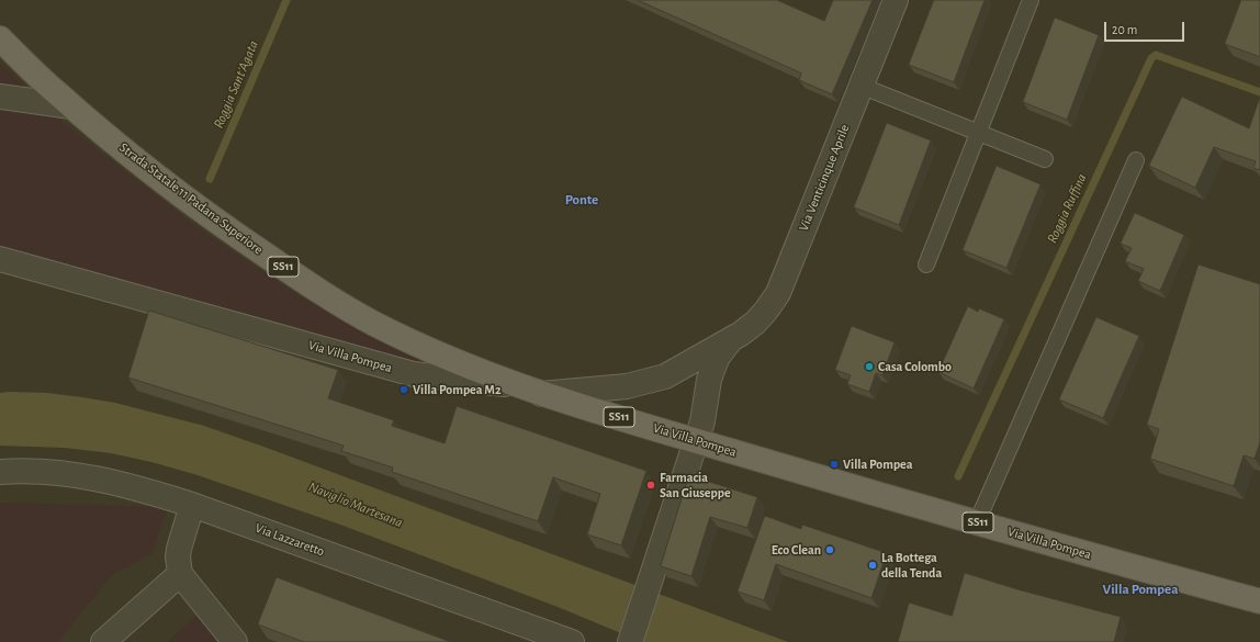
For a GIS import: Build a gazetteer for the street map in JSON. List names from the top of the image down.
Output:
{
  "streets": {
    "main road": ["Strada Statale 11 Padana Superiore", "SS11", "Via Villa Pompea"],
    "street": ["Via Venticinque Aprile", "Via Lazzaretto"]
  },
  "crossings": [
    ["Via Venticinque Aprile", "Strada Statale 11 Padana Superiore"],
    ["Via Venticinque Aprile", "Via Villa Pompea"],
    ["Strada Statale 11 Padana Superiore", "Via Villa Pompea"]
  ],
  "districts": ["Ponte", "Villa Pompea"],
  "water": ["Roggia Sant'Agata", "Roggia Ruffina", "Naviglio Martesana"],
  "places": [
    "Casa Colombo",
    "Villa Pompea M2",
    "Villa Pompea",
    "Farmacia San Giuseppe",
    "Eco Clean",
    "La Bottega della Tenda"
  ],
  "scale_bar": "20 m"
}
